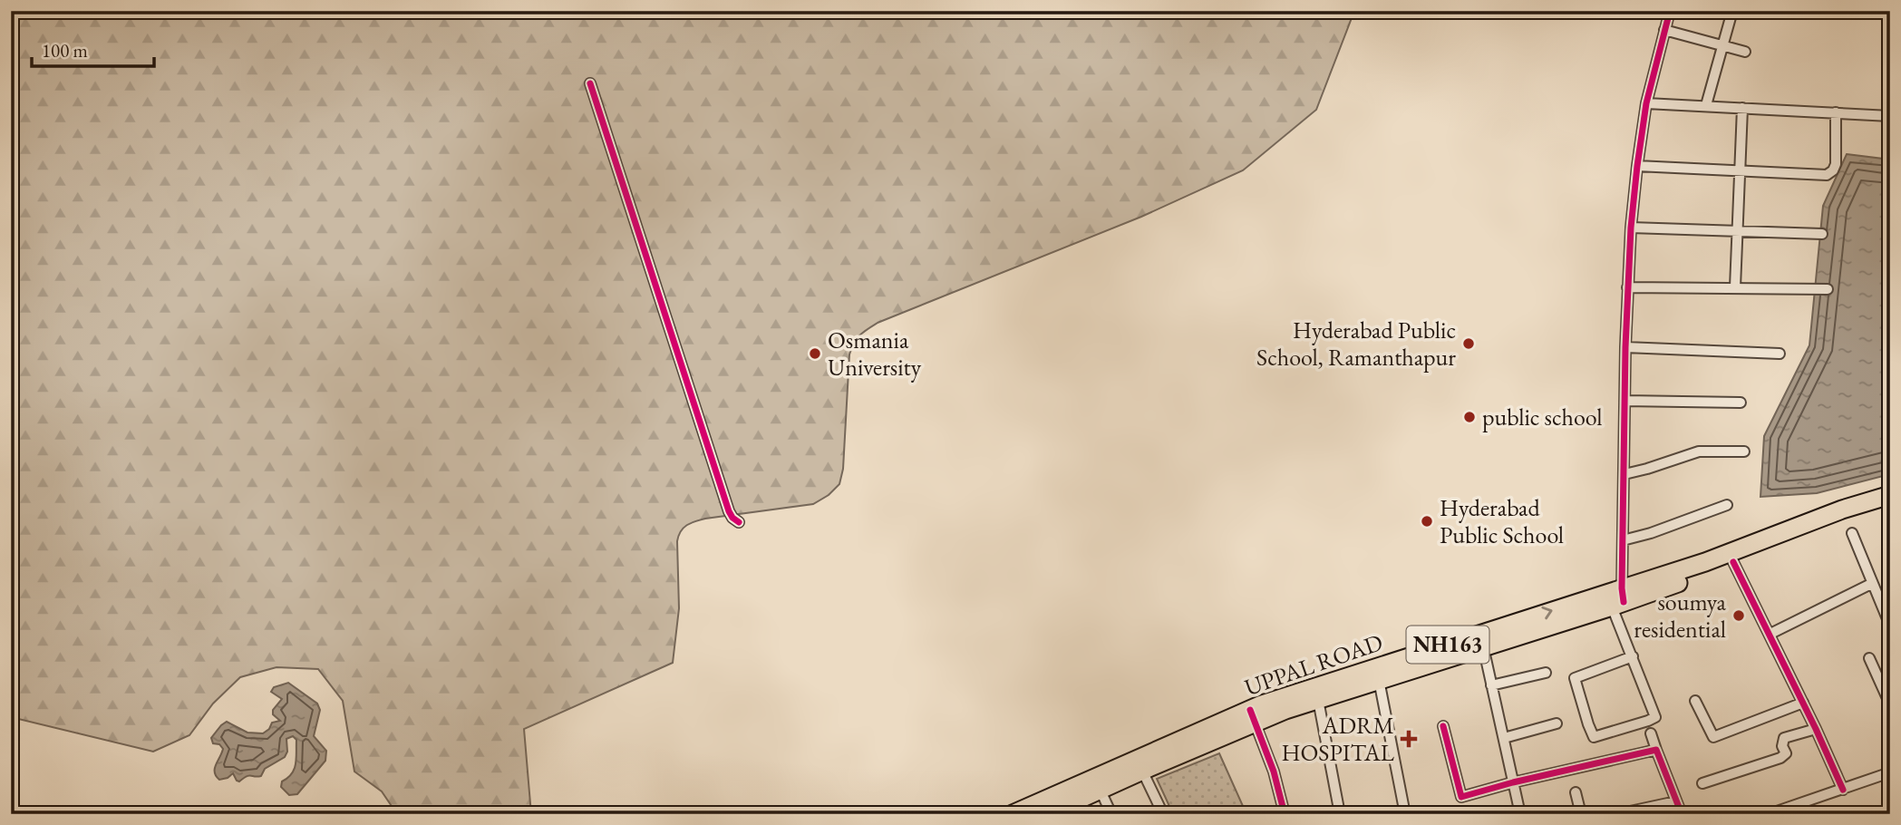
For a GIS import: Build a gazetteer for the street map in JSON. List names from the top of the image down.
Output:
{
  "streets": {
    "highway": ["NH163", "UPPAL ROAD"]
  },
  "crossings": [
    ["NH163", "UPPAL ROAD"]
  ],
  "places": {
    "other": [
      "Hyderabad Public School, Ramanthapur",
      "Osmania University",
      "public school",
      "Hyderabad Public School",
      "soumya residential"
    ],
    "health": ["ADRM HOSPITAL"]
  },
  "scale_bar": "100 m"
}
